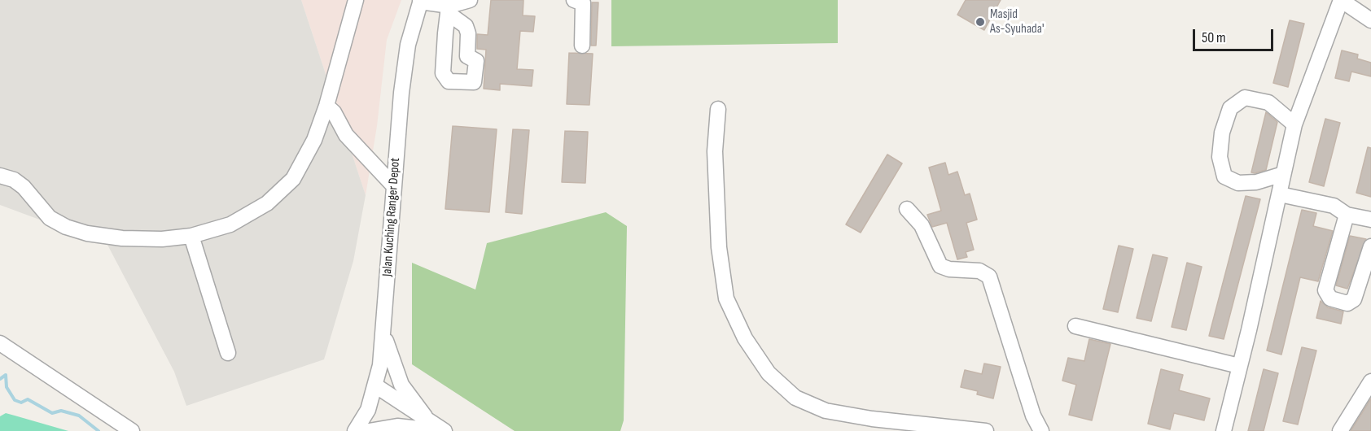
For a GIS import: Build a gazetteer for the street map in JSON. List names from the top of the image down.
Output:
{
  "streets": {
    "street": ["Jalan Kuching Ranger Depot"]
  },
  "places": ["Masjid As-Syuhada'"],
  "scale_bar": "50 m"
}
